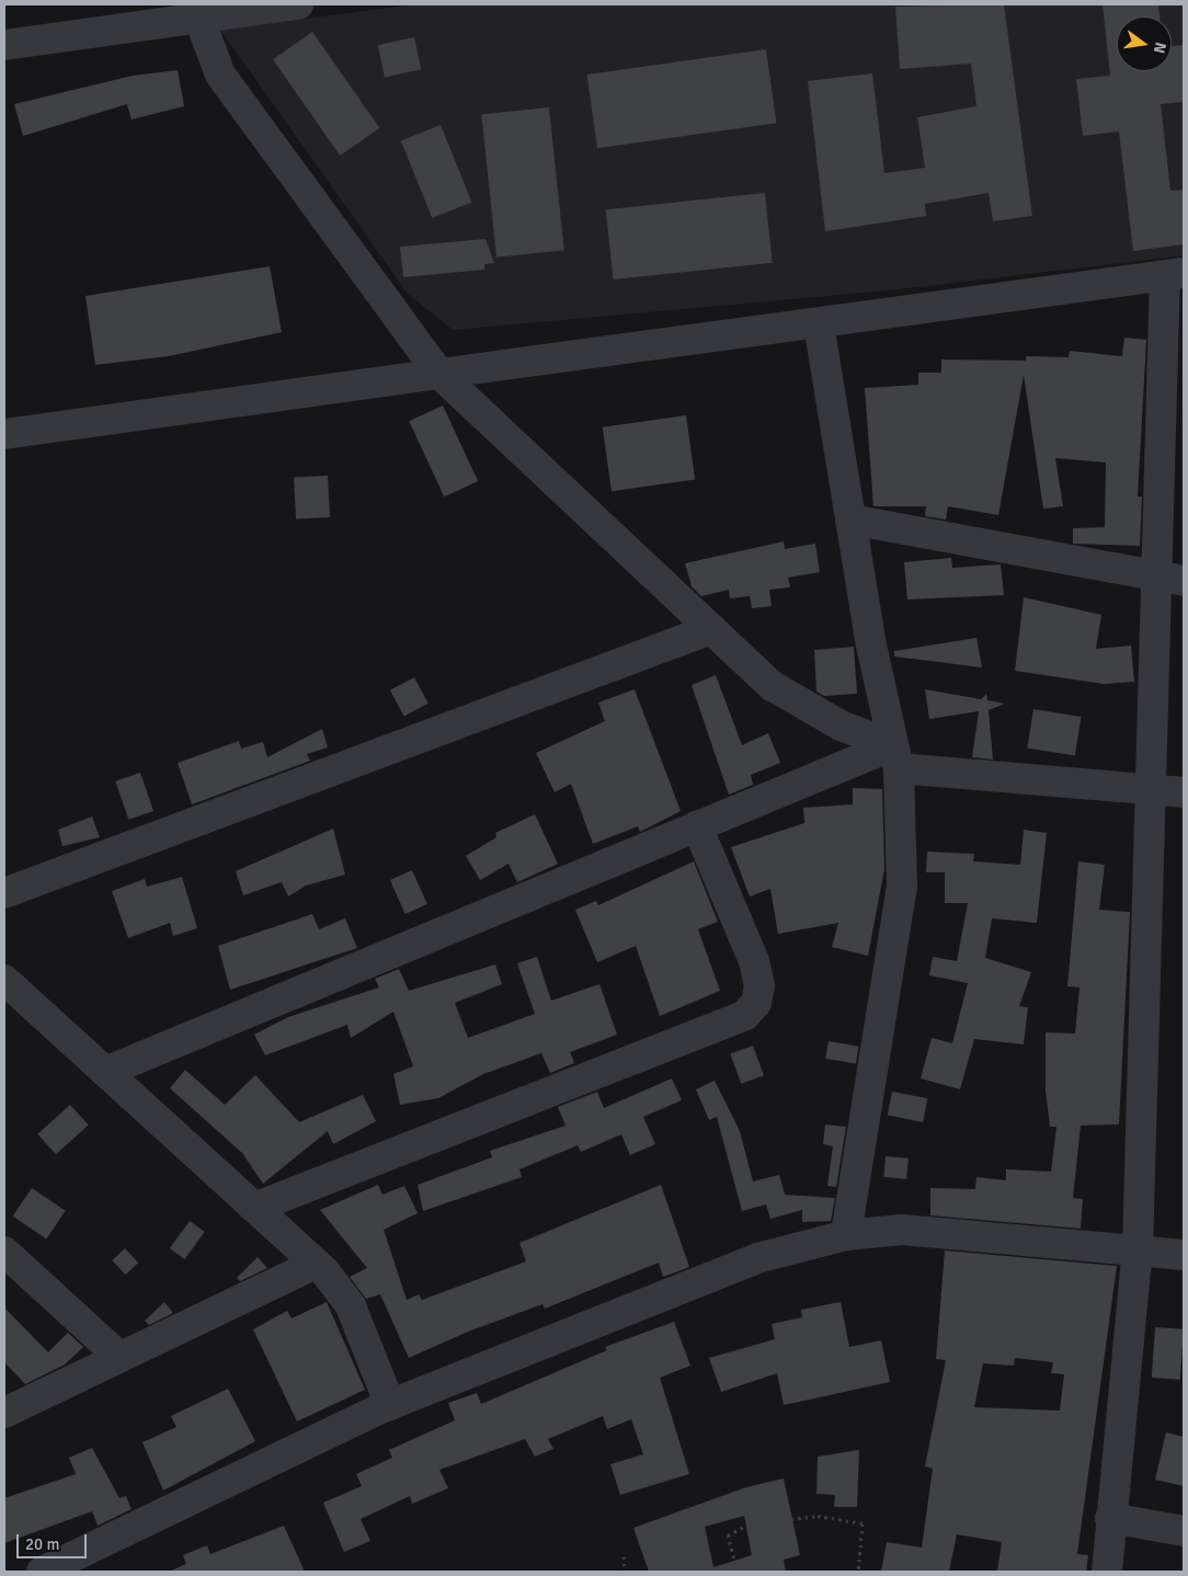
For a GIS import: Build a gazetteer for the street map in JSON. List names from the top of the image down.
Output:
{
  "scale_bar": "20 m",
  "north": "right"
}
